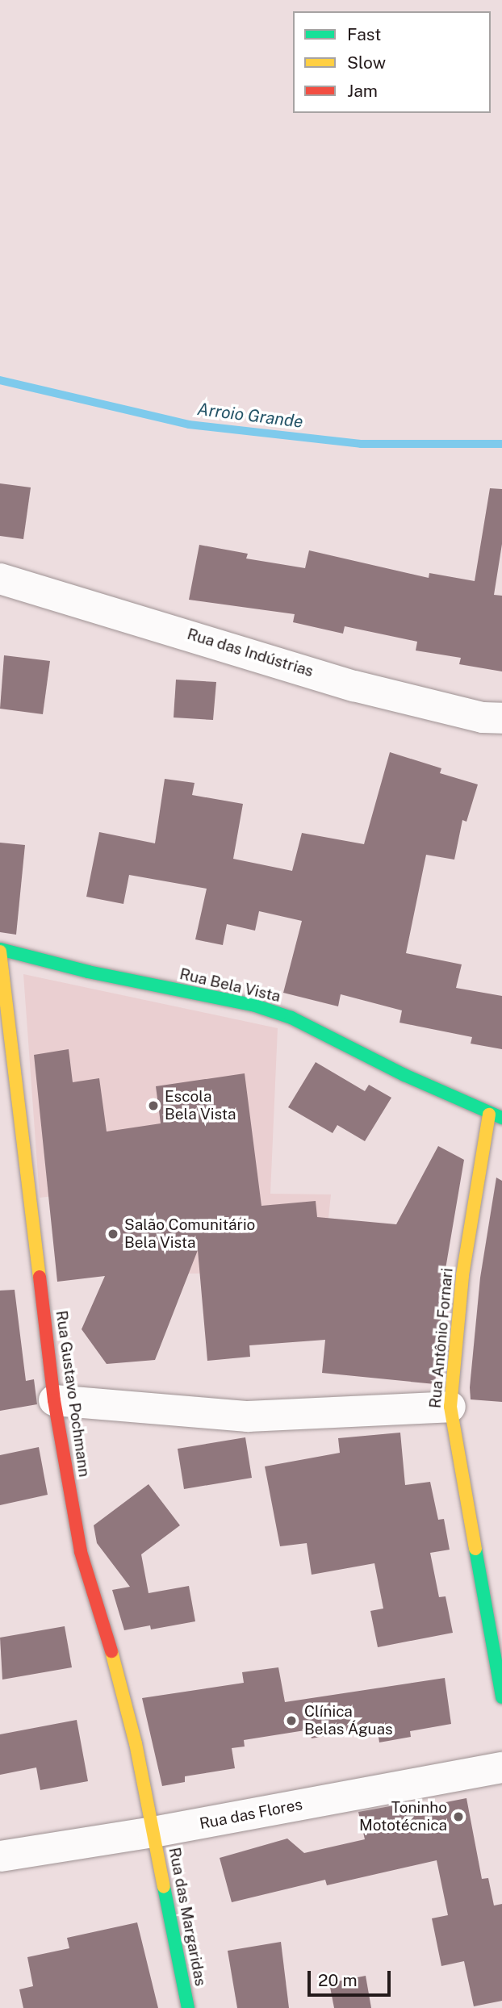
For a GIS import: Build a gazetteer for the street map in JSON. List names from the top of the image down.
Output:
{
  "streets": {
    "street": [
      "Rua das Indústrias",
      "Rua Bela Vista",
      "Rua Antônio Fornari",
      "Rua Gustavo Pochmann",
      "Rua das Flores",
      "Rua das Margaridas"
    ]
  },
  "crossings": [
    ["Rua Bela Vista", "Rua Antônio Fornari"],
    ["Rua Bela Vista", "Rua Gustavo Pochmann"],
    ["Rua Gustavo Pochmann", "Rua das Flores"],
    ["Rua Gustavo Pochmann", "Rua das Margaridas"],
    ["Rua das Flores", "Rua das Margaridas"]
  ],
  "water": ["Arroio Grande"],
  "places": [
    "Escola Bela Vista",
    "Salão Comunitário Bela Vista",
    "Clínica Belas Águas",
    "Toninho Mototécnica"
  ],
  "legend": ["Fast", "Slow", "Jam"],
  "scale_bar": "20 m"
}
